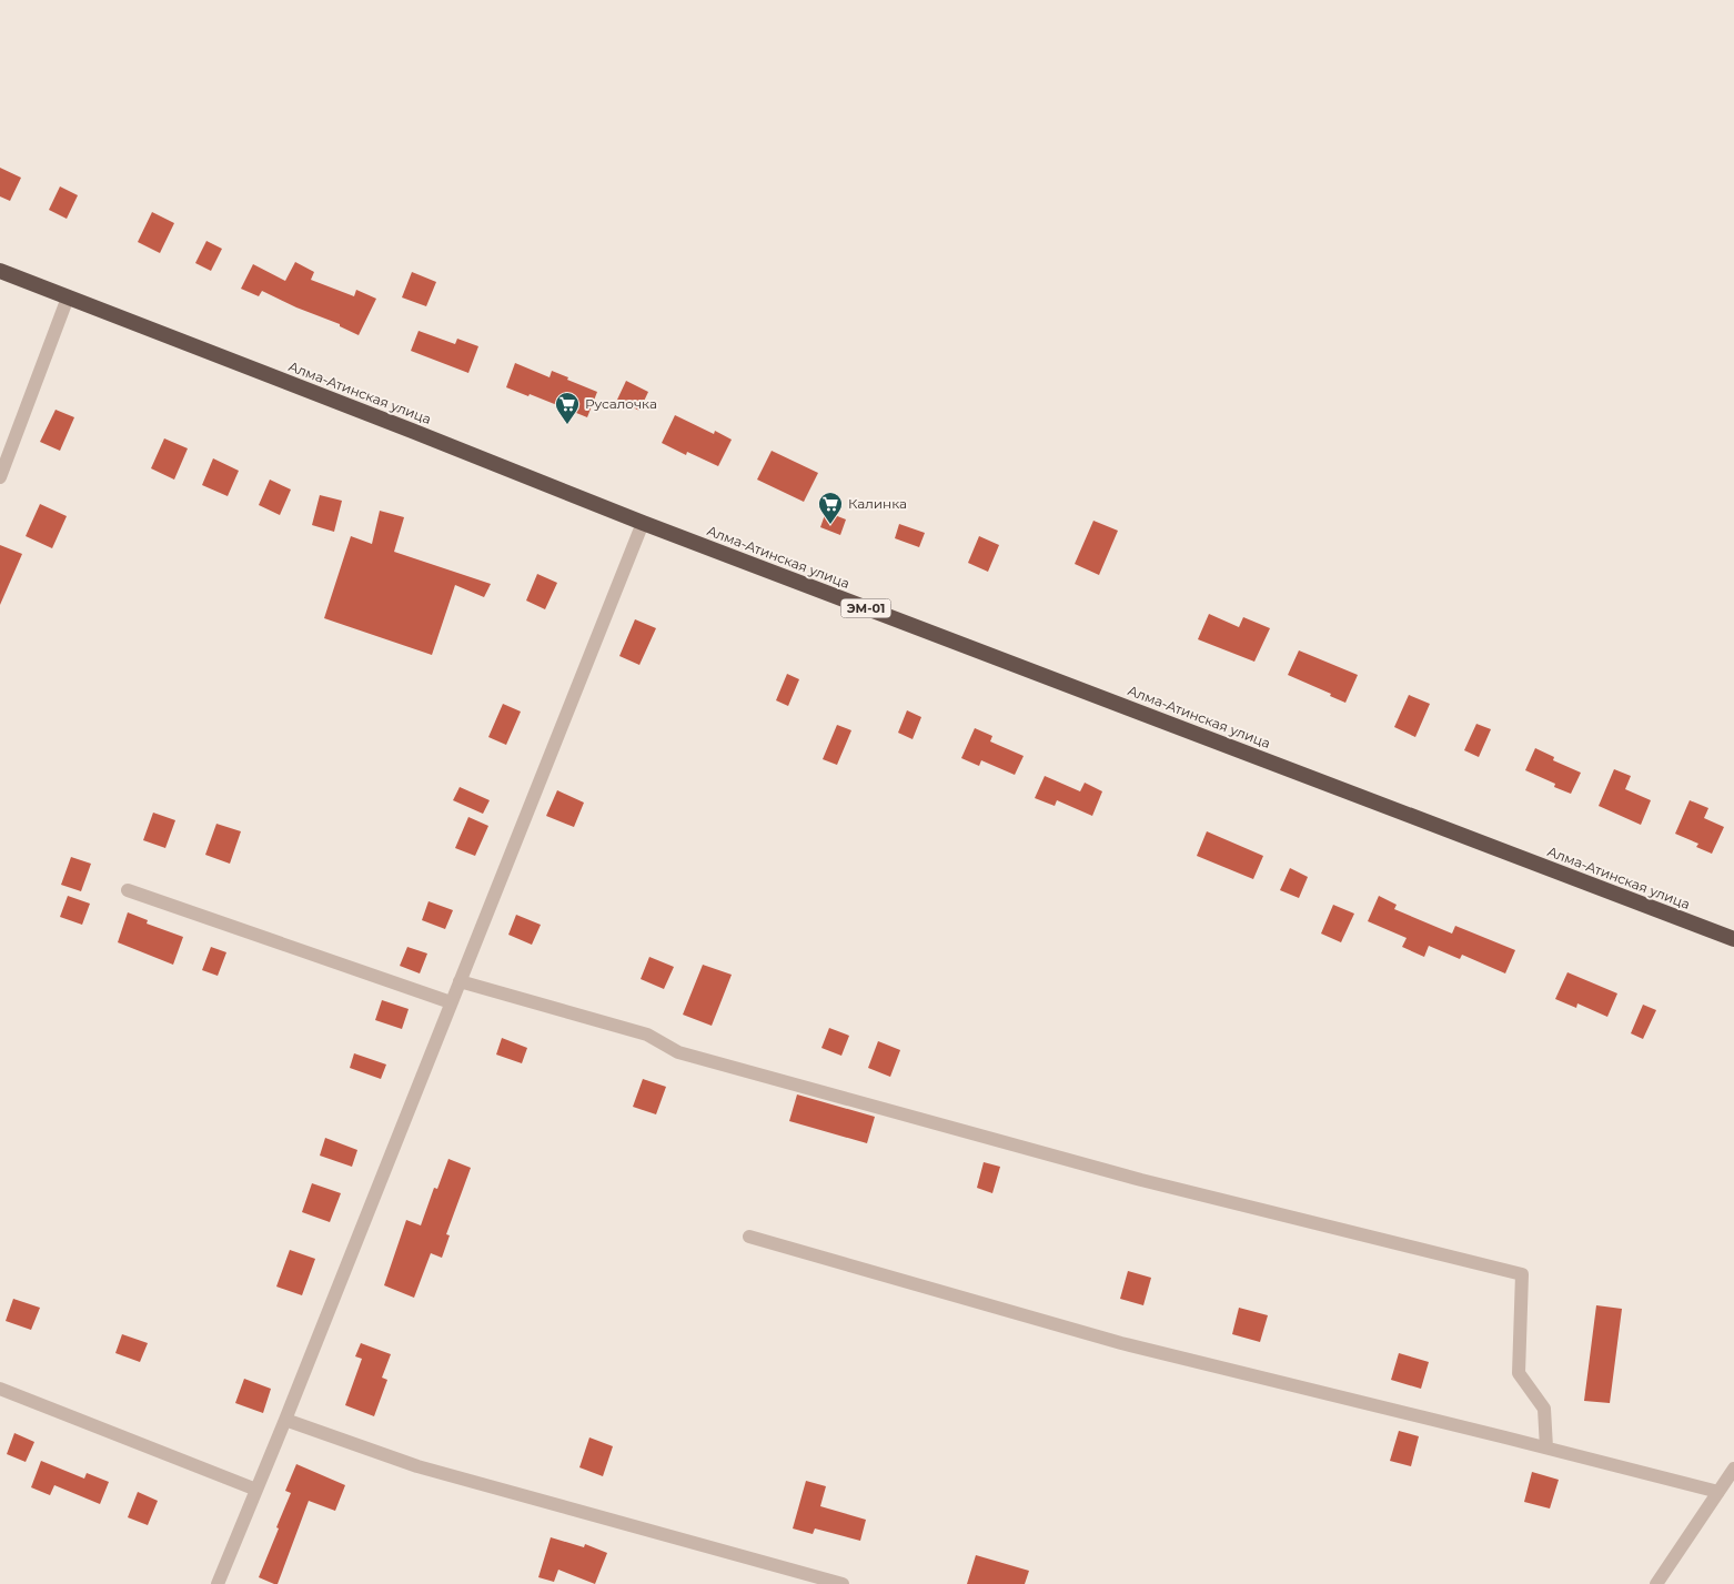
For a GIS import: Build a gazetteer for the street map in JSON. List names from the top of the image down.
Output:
{
  "streets": {
    "highway": ["Алма-Атинская улица", "ЭМ-01"]
  },
  "places": {
    "supermarket": ["Русалочка", "Калинка"]
  }
}
